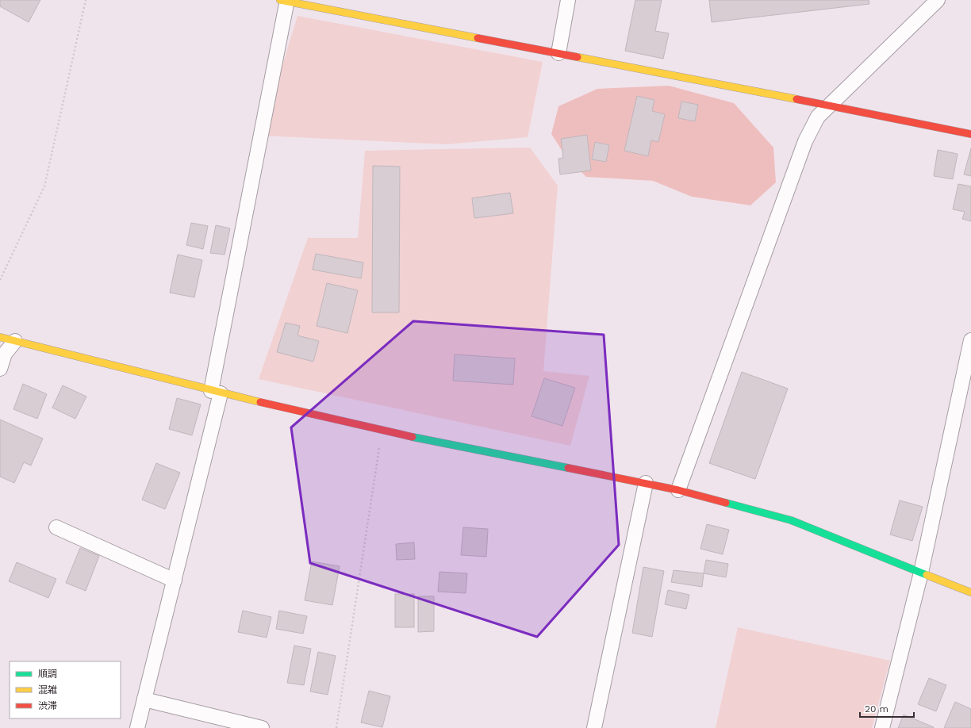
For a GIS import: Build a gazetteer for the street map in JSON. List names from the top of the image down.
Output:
{
  "legend": ["順調", "混雑", "渋滞"],
  "scale_bar": "20 m"
}
